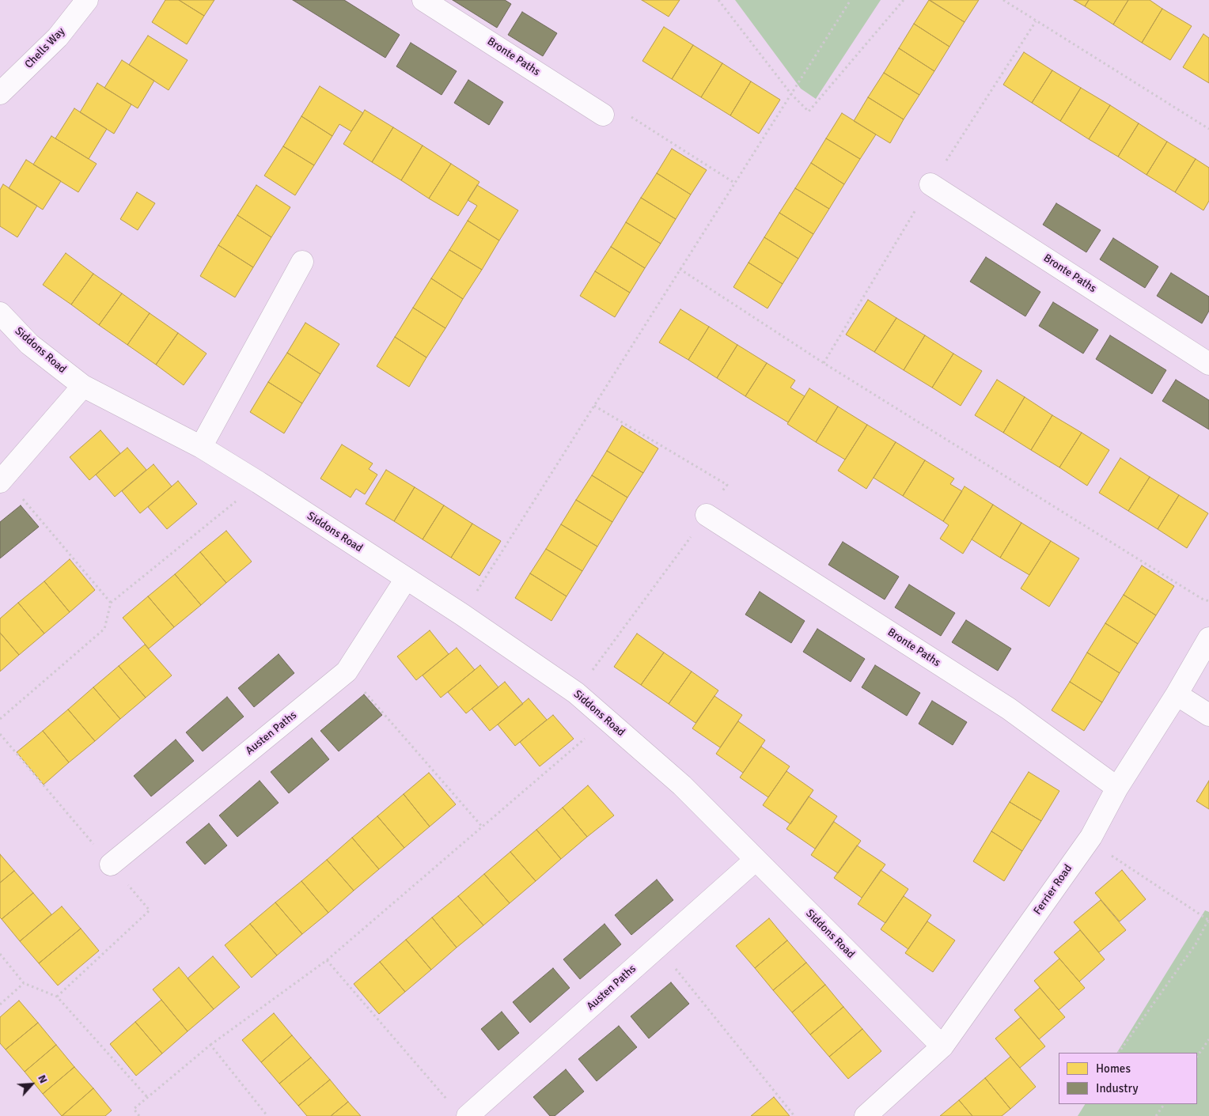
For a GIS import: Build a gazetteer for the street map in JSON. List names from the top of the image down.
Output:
{
  "streets": {
    "street": [
      "Chells Way",
      "Bronte Paths",
      "Siddons Road",
      "Austen Paths",
      "Ferrier Road"
    ]
  },
  "crossings": [
    ["Bronte Paths", "Ferrier Road"],
    ["Siddons Road", "Austen Paths"],
    ["Siddons Road", "Ferrier Road"]
  ],
  "legend": ["Homes", "Industry"],
  "north": "top right"
}
